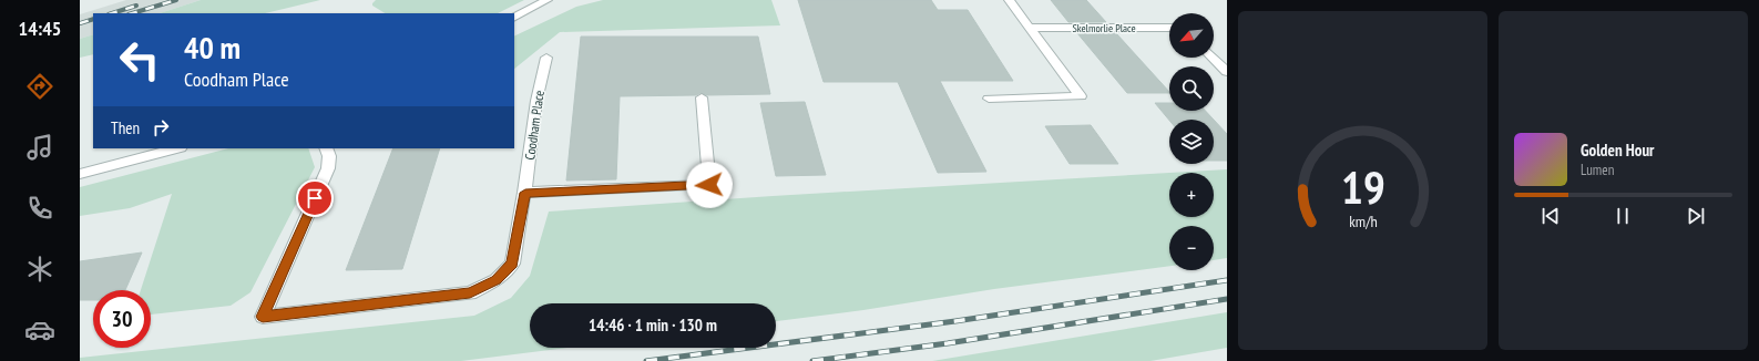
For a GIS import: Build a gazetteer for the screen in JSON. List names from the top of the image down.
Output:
{
  "streets": {
    "street": ["Skelmorlie Place", "Coodham Place"]
  },
  "north": "bottom left",
  "page": {
    "tabs": "14:45",
    "map_buttons": ["+", "−"],
    "turn": ["40 m", "Coodham Place"],
    "then": "Then",
    "song": ["Golden Hour", "Lumen"],
    "limit": "30",
    "trip": "14:46 · 1 min · 130 m",
    "gauge": ["19", "km/h"]
  }
}
